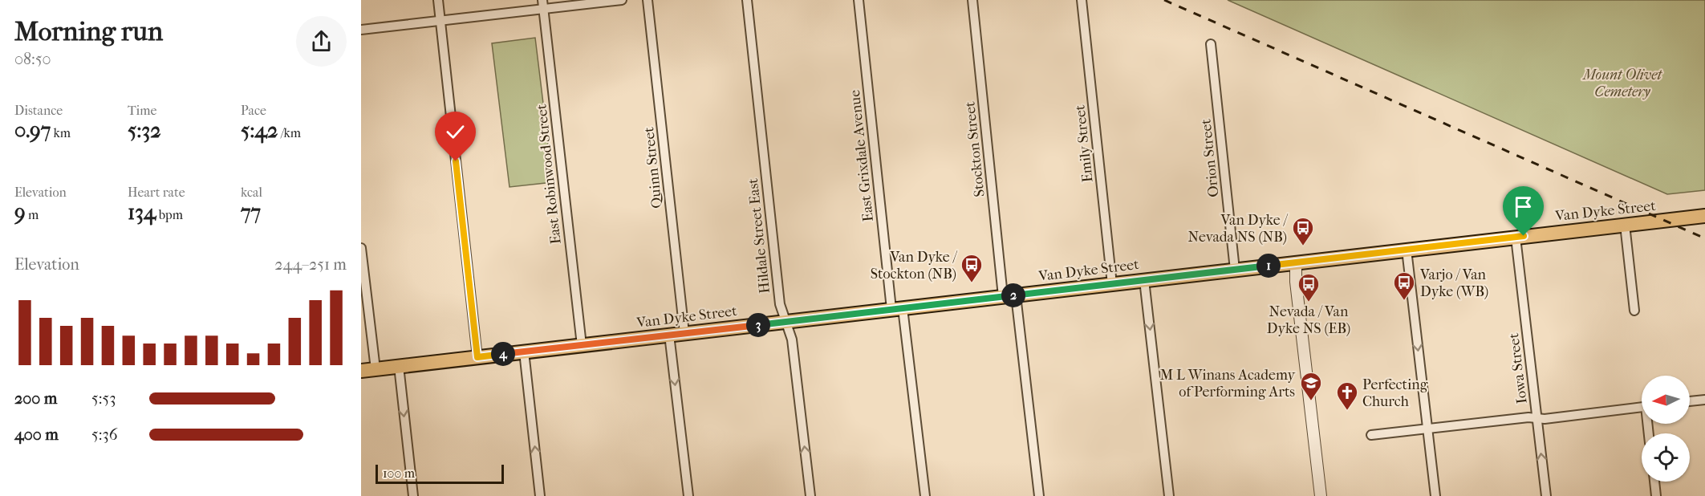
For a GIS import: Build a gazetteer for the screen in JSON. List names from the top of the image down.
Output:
{
  "streets": {
    "main road": ["Van Dyke Street"],
    "street": [
      "Emily Street",
      "Stockton Street",
      "East Grixdale Avenue",
      "Orion Street",
      "Quinn Street",
      "East Robinwood Street",
      "Hildale Street East",
      "Iowa Street"
    ]
  },
  "crossings": [
    ["Emily Street", "Van Dyke Street"],
    ["Stockton Street", "Van Dyke Street"],
    ["East Grixdale Avenue", "Van Dyke Street"],
    ["Orion Street", "Van Dyke Street"],
    ["Quinn Street", "Van Dyke Street"],
    ["East Robinwood Street", "Van Dyke Street"],
    ["Van Dyke Street", "Hildale Street East"],
    ["Van Dyke Street", "Iowa Street"]
  ],
  "one_way": ["Hildale Street East"],
  "parks": ["Mount Olivet Cemetery"],
  "places": {
    "bus stop": [
      "Van Dyke / Nevada NS (NB)",
      "Van Dyke / Stockton (NB)",
      "Varjo / Van Dyke (WB)",
      "Nevada / Van Dyke NS (EB)"
    ],
    "school or university": ["M L Winans Academy of Performing Arts"],
    "church": ["Perfecting Church"]
  },
  "scale_bar": "100 m",
  "north": "left",
  "page": {
    "heading": ["Morning run", "08:50"],
    "stats": [
      ["Distance", "0.97 km"],
      ["Time", "5:32"],
      ["Pace", "5:42 /km"],
      ["Elevation", "9 m"],
      ["Heart rate", "134 bpm"],
      ["kcal", "77"]
    ],
    "chart": ["Elevation", "244–251 m"],
    "pins": [
      "1",
      "2",
      "3",
      "4"
    ],
    "list": [
      {
        "name": "200 m",
        "note": "5:53"
      },
      {
        "name": "400 m",
        "note": "5:36"
      }
    ],
    "scale": "100 m"
  }
}
